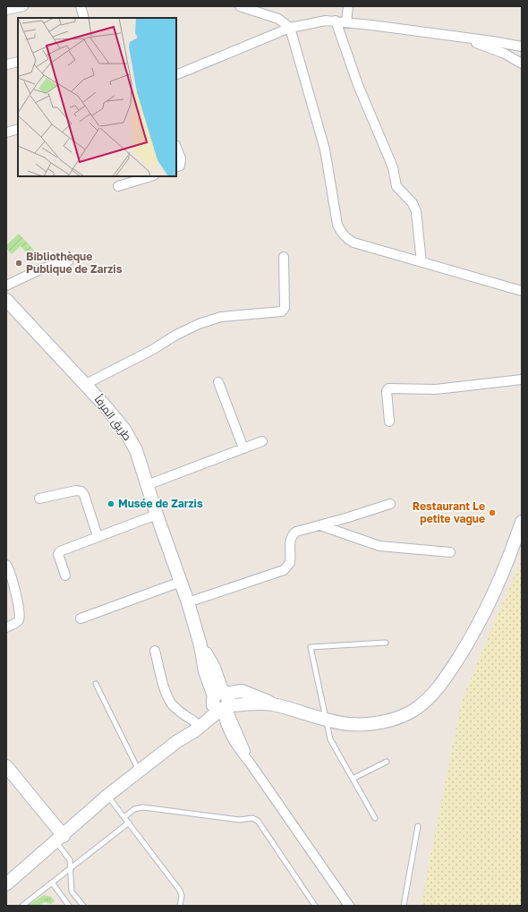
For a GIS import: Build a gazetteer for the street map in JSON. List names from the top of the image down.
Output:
{
  "streets": {
    "street": ["طريق المرفأ"]
  },
  "places": ["Bibliothèque Publique de Zarzis", "Musée de Zarzis", "Restaurant Le petite vague"]
}
